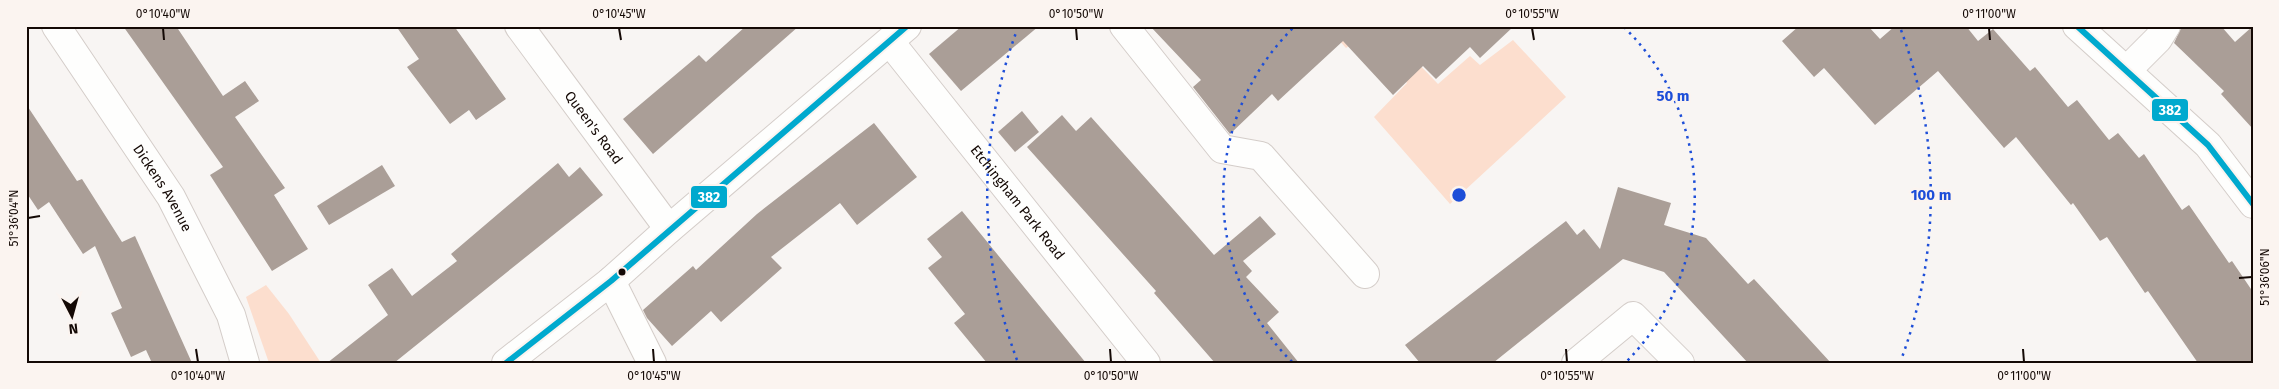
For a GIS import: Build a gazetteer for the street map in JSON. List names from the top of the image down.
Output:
{
  "streets": {
    "street": ["Queen's Road", "Dickens Avenue", "Etchingham Park Road"]
  },
  "lines": ["transit line 382"],
  "north": "bottom",
  "coordinates": [
    "0°10'40\"W",
    "0°10'45\"W",
    "0°10'50\"W",
    "0°10'55\"W",
    "0°11'00\"W",
    "51°36'04\"N",
    "51°36'06\"N"
  ],
  "rings": ["50 m", "100 m"]
}
